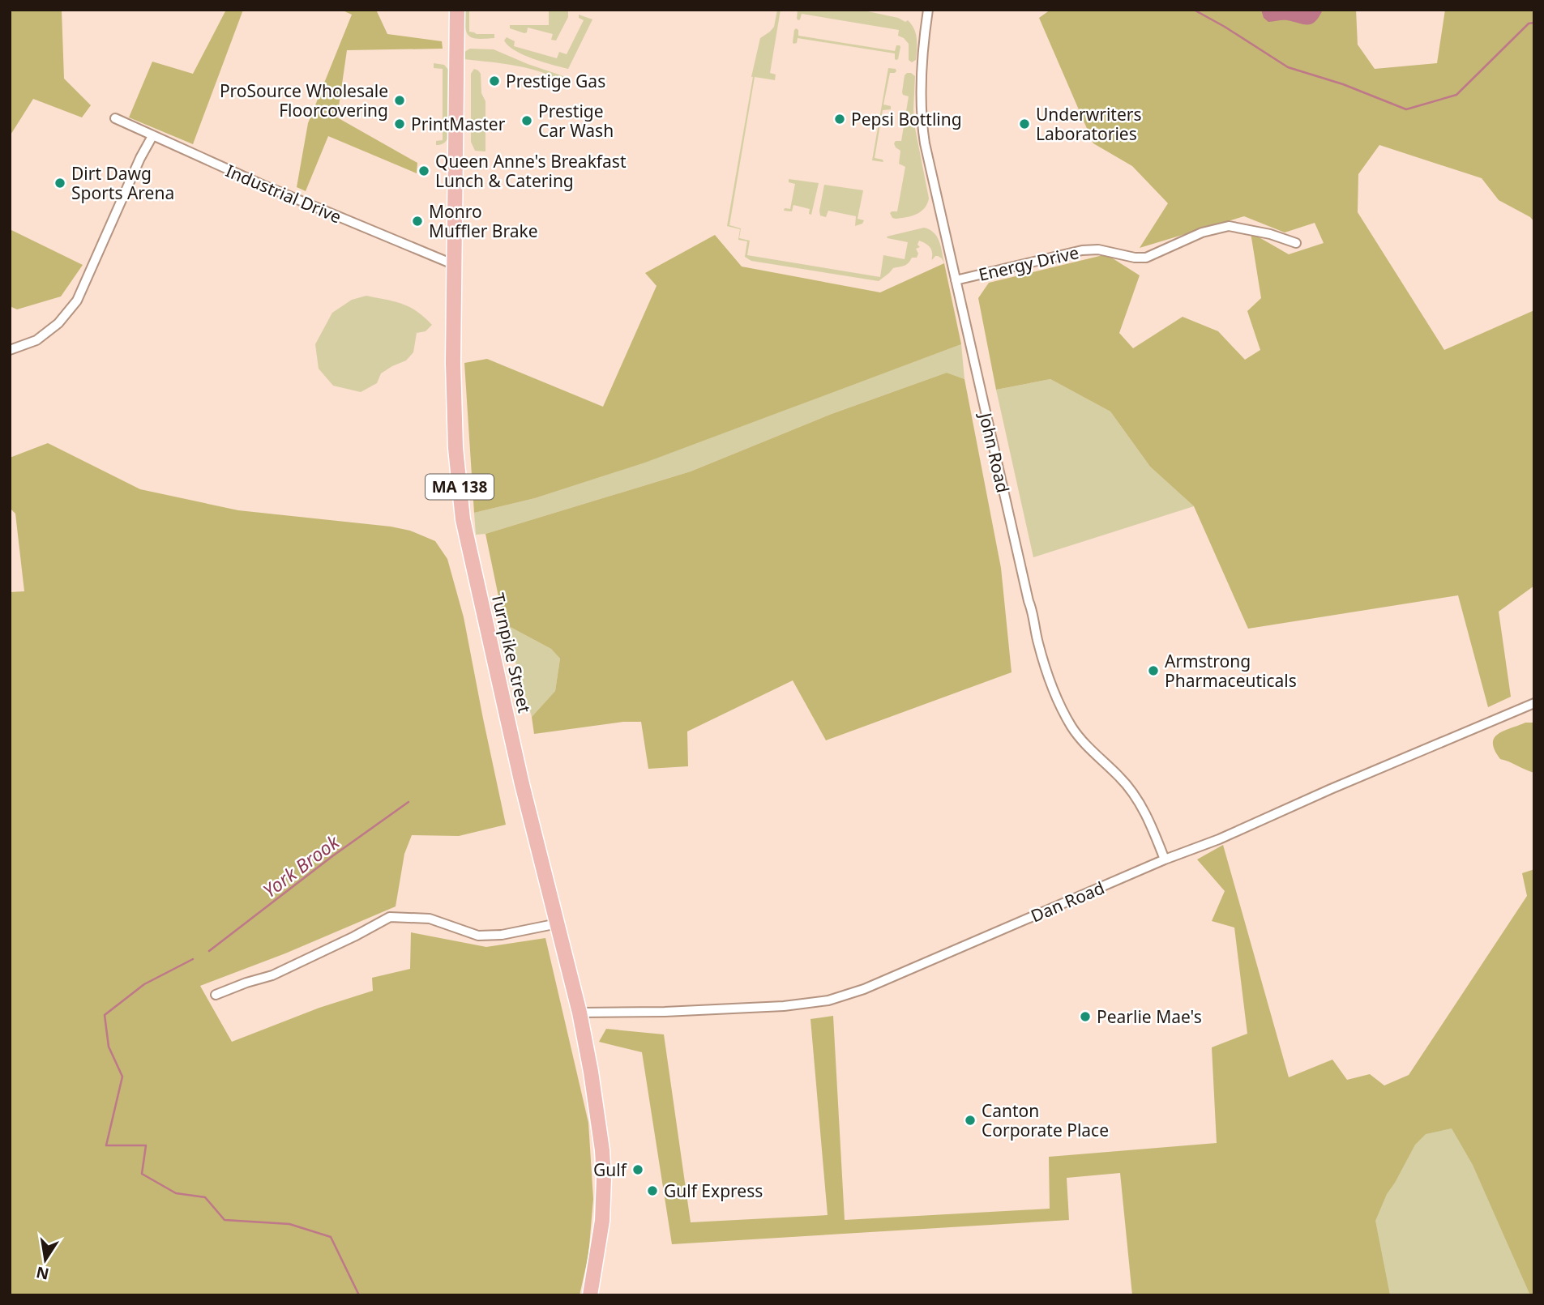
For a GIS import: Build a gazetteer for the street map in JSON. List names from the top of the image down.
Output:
{
  "streets": {
    "main road": ["MA 138", "Turnpike Street"],
    "street": [
      "Industrial Drive",
      "Energy Drive",
      "John Road",
      "Dan Road"
    ]
  },
  "crossings": [
    ["Industrial Drive", "Turnpike Street"],
    ["Energy Drive", "John Road"],
    ["John Road", "Dan Road"],
    ["Turnpike Street", "Dan Road"]
  ],
  "water": ["York Brook"],
  "places": [
    "Prestige Gas",
    "ProSource Wholesale Floorcovering",
    "Pepsi Bottling",
    "Prestige Car Wash",
    "PrintMaster",
    "Underwriters Laboratories",
    "Queen Anne's Breakfast Lunch & Catering",
    "Dirt Dawg Sports Arena",
    "Monro Muffler Brake",
    "Armstrong Pharmaceuticals",
    "Pearlie Mae's",
    "Canton Corporate Place",
    "Gulf",
    "Gulf Express"
  ],
  "north": "bottom"
}
